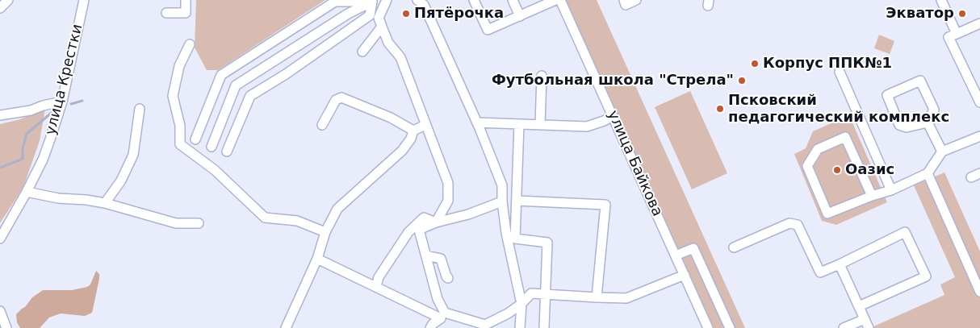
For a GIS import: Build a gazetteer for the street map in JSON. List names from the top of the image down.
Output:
{
  "streets": {
    "street": ["улица Крестки", "улица Байкова"]
  },
  "places": [
    "Пятёрочка",
    "Экватор",
    "Корпус ППК№1",
    "Футбольная школа \"Стрела\"",
    "Псковский педагогический комплекс",
    "Оазис"
  ]
}
